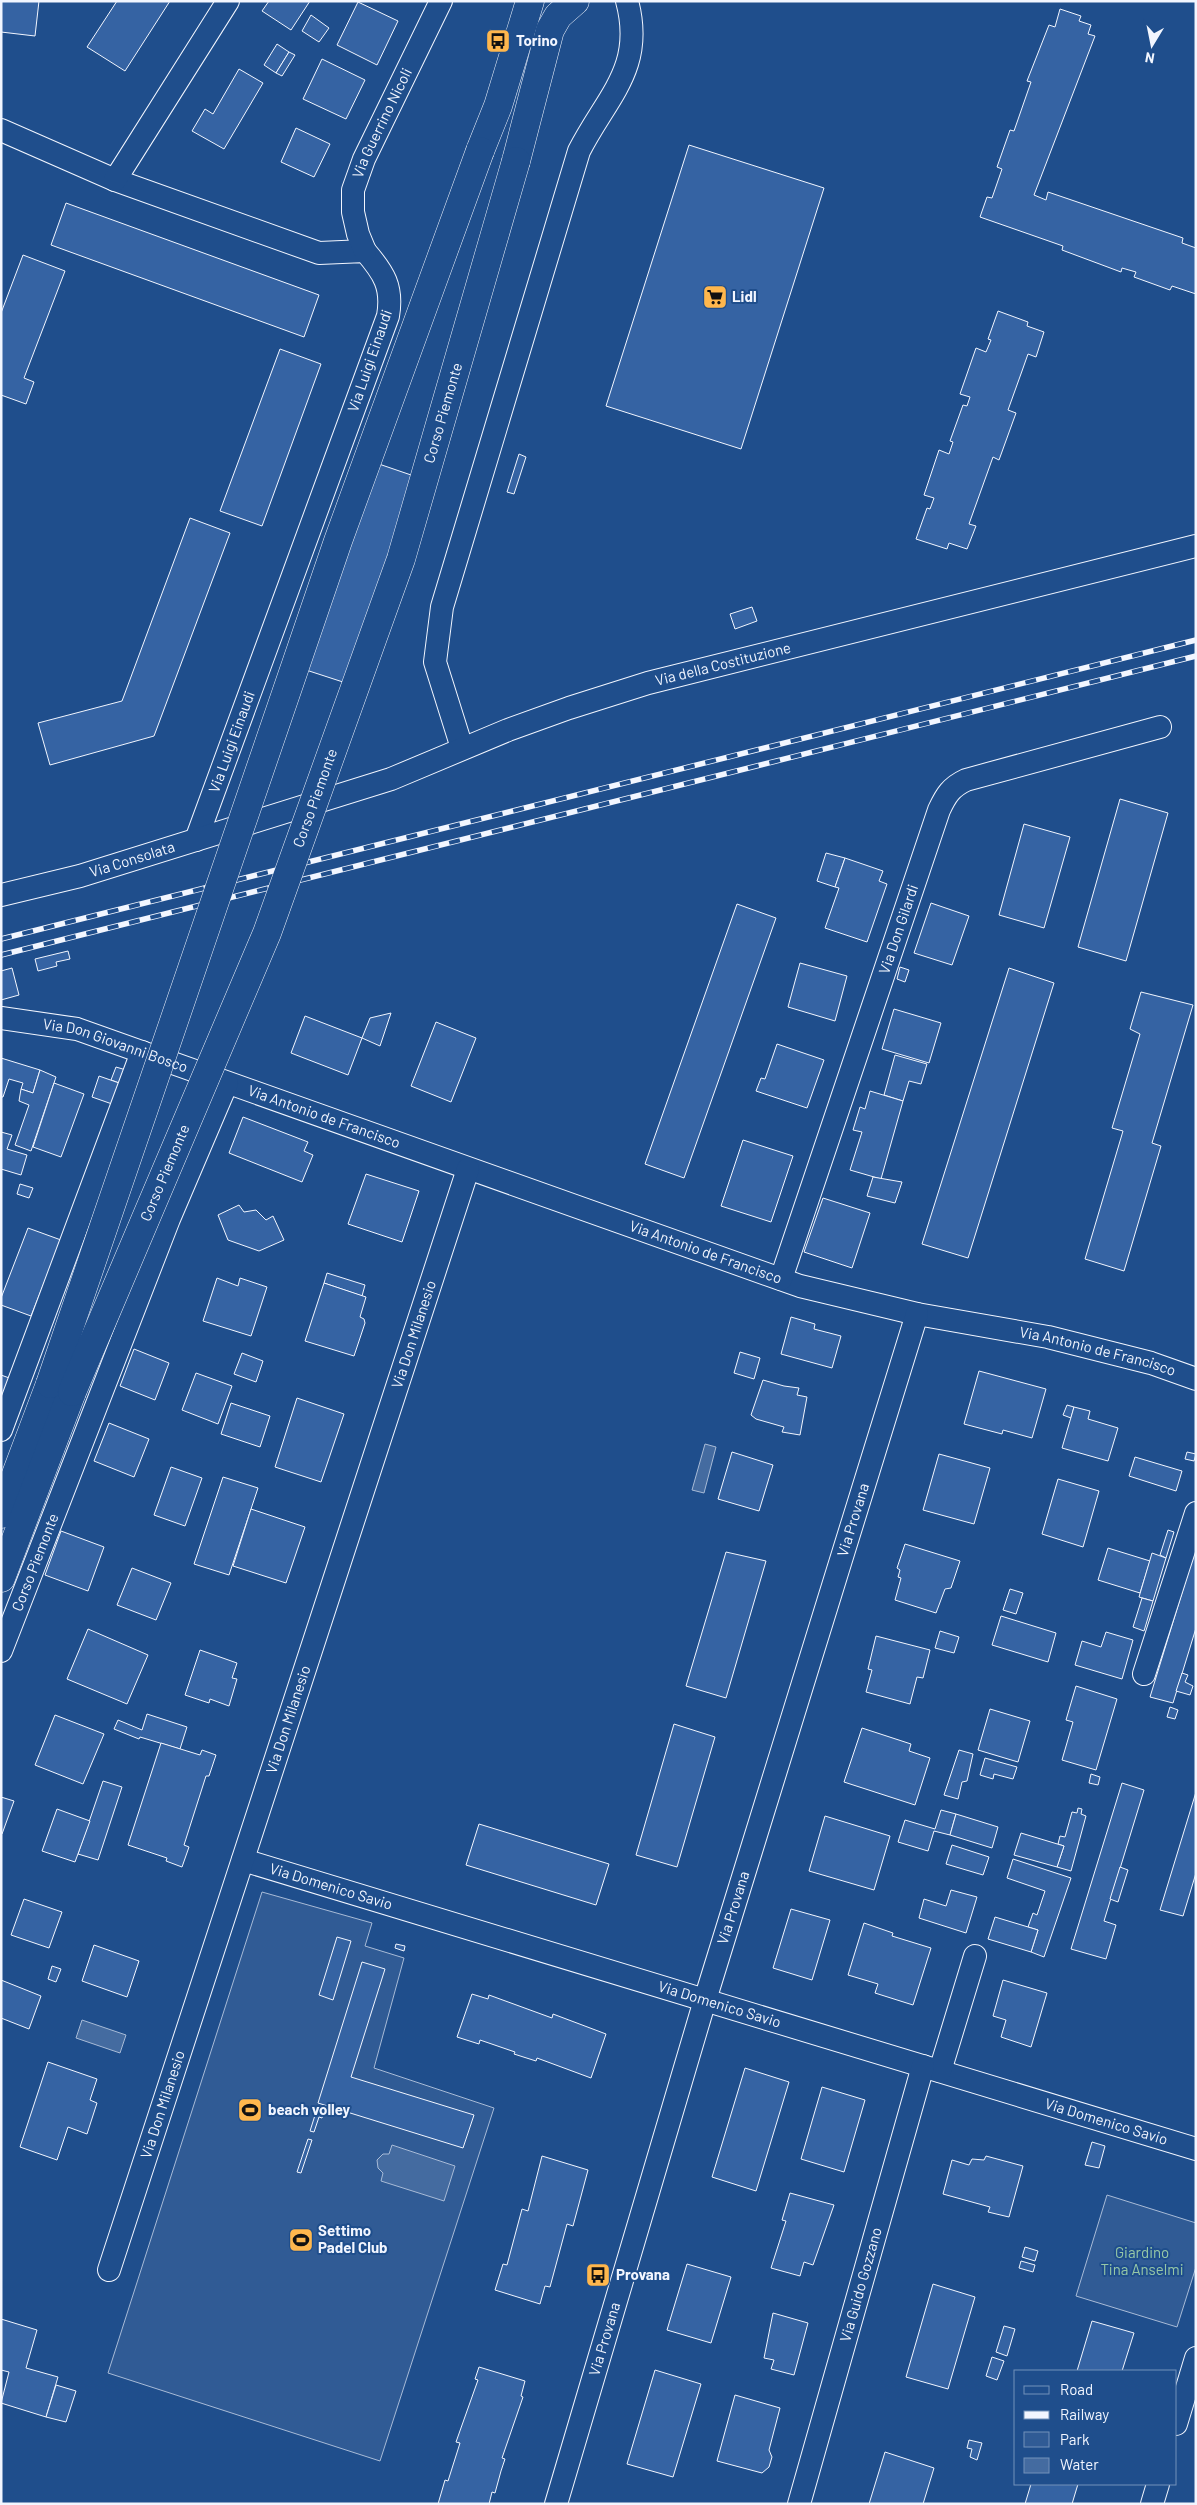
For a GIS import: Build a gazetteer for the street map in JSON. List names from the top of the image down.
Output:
{
  "streets": {
    "main road": ["Corso Piemonte"],
    "street": [
      "Via Guerrino Nicoli",
      "Via Luigi Einaudi",
      "Via della Costituzione",
      "Via Consolata",
      "Via Don Gilardi",
      "Via Don Giovanni Bosco",
      "Via Antonio de Francisco",
      "Via Don Milanesio",
      "Via Provana",
      "Via Domenico Savio",
      "Via Guido Gozzano"
    ]
  },
  "crossings": [
    ["Via Guerrino Nicoli", "Via Luigi Einaudi"],
    ["Via Luigi Einaudi", "Via Consolata"],
    ["Corso Piemonte", "Via Don Giovanni Bosco"],
    ["Corso Piemonte", "Via Antonio de Francisco"],
    ["Via della Costituzione", "Via Consolata"],
    ["Via Don Gilardi", "Via Antonio de Francisco"],
    ["Via Don Giovanni Bosco", "Via Antonio de Francisco"],
    ["Via Antonio de Francisco", "Via Don Milanesio"],
    ["Via Antonio de Francisco", "Via Provana"],
    ["Via Don Milanesio", "Via Domenico Savio"],
    ["Via Provana", "Via Domenico Savio"],
    ["Via Domenico Savio", "Via Guido Gozzano"]
  ],
  "parks": ["Giardino Tina Anselmi"],
  "places": {
    "bus stop": ["Torino", "Provana"],
    "supermarket": ["Lidl"],
    "sports": ["beach volley", "Settimo Padel Club"]
  },
  "legend": [
    "Road",
    "Railway",
    "Park",
    "Water"
  ],
  "north": "bottom"
}
